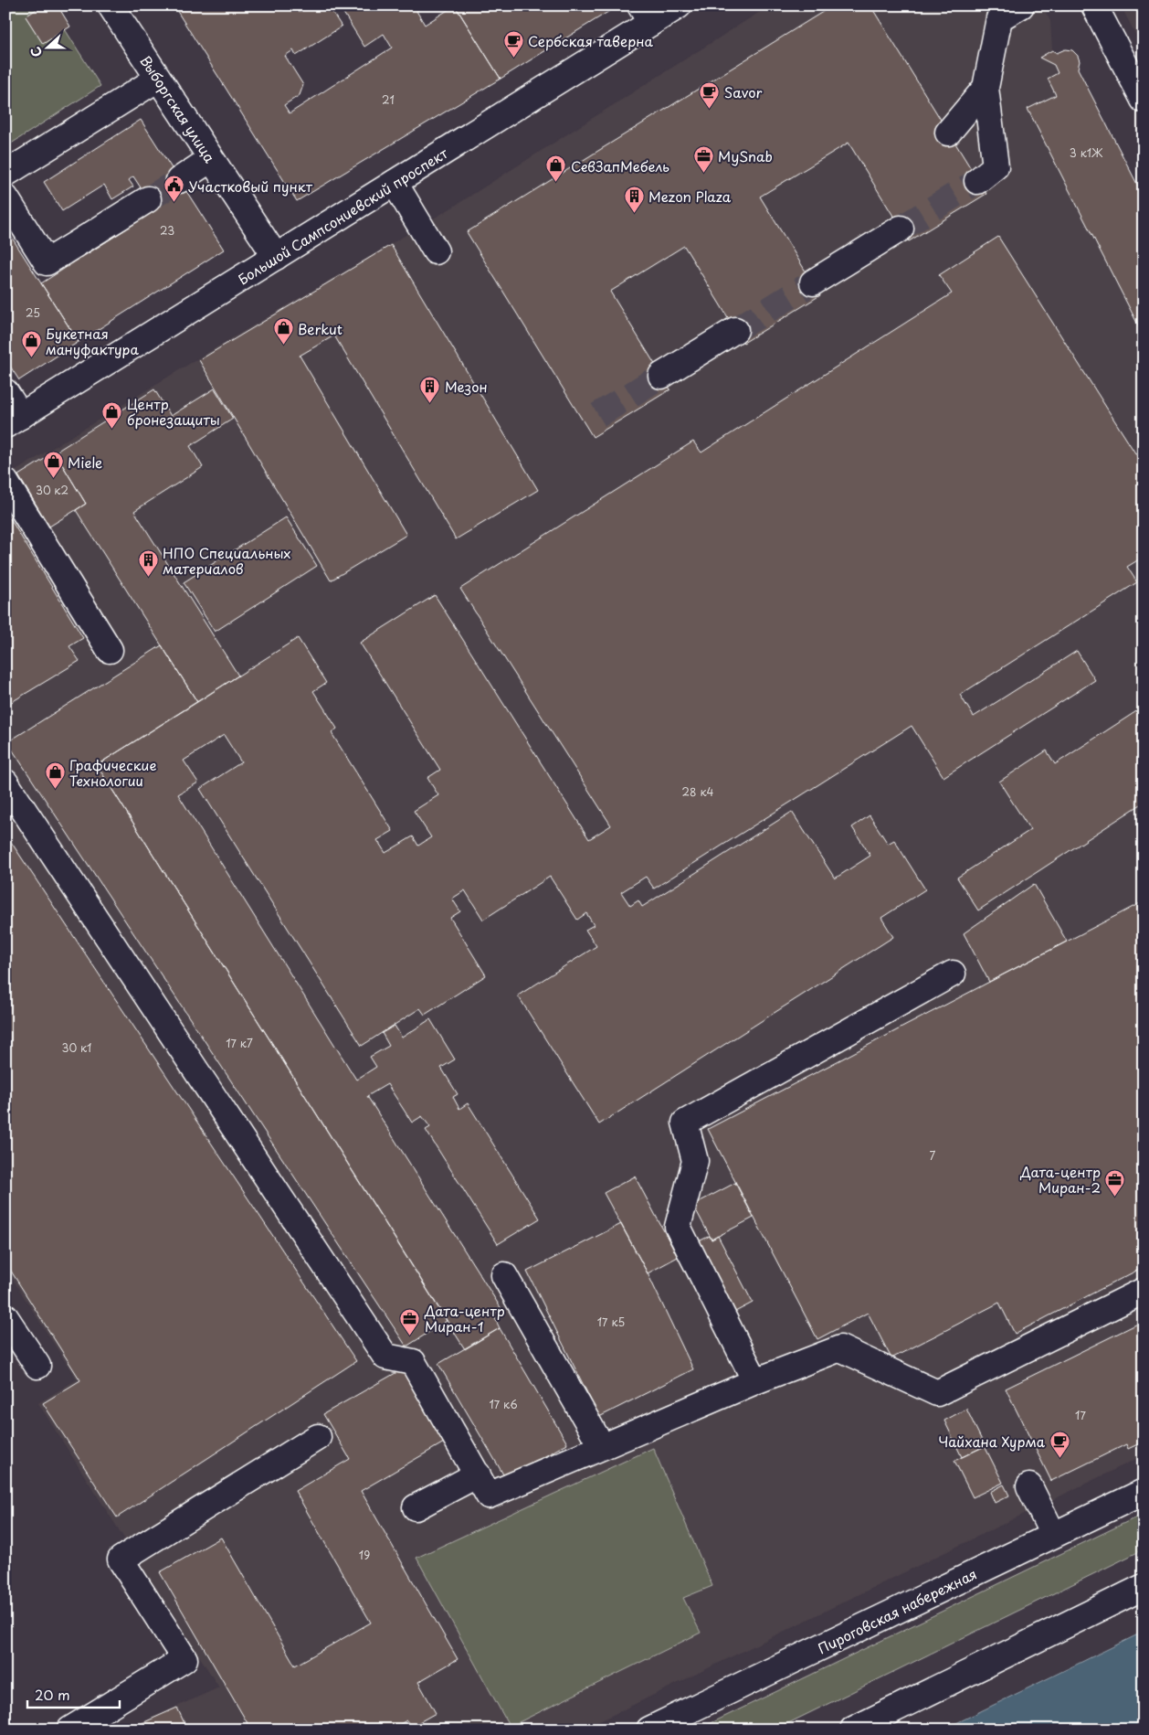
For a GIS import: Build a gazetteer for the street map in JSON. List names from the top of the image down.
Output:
{
  "streets": {
    "main road": ["Выборгская улица", "Большой Сампсониевский проспект", "Пироговская набережная"]
  },
  "crossings": [
    ["Выборгская улица", "Большой Сампсониевский проспект"]
  ],
  "places": {
    "cafe": ["Сербская таверна", "Savor", "Чайхана Хурма"],
    "office": ["MySnab", "Дата-центр Миран-2", "Дата-центр Миран-1"],
    "shop": [
      "СевЗапМебель",
      "Berkut",
      "Букетная мануфактура",
      "Центр бронезащиты",
      "Miele",
      "Графические Технологии"
    ],
    "public building": ["Участковый пункт"],
    "building": ["Mezon Plaza", "Мезон", "НПО Специальных материалов"]
  },
  "house_numbers": [
    "21",
    "3 к1Ж",
    "23",
    "25",
    "30 к2",
    "28 к4",
    "17 к7",
    "30 к1",
    "7",
    "17 к5",
    "17 к6",
    "17",
    "19"
  ],
  "scale_bar": "20 m",
  "north": "left"
}
